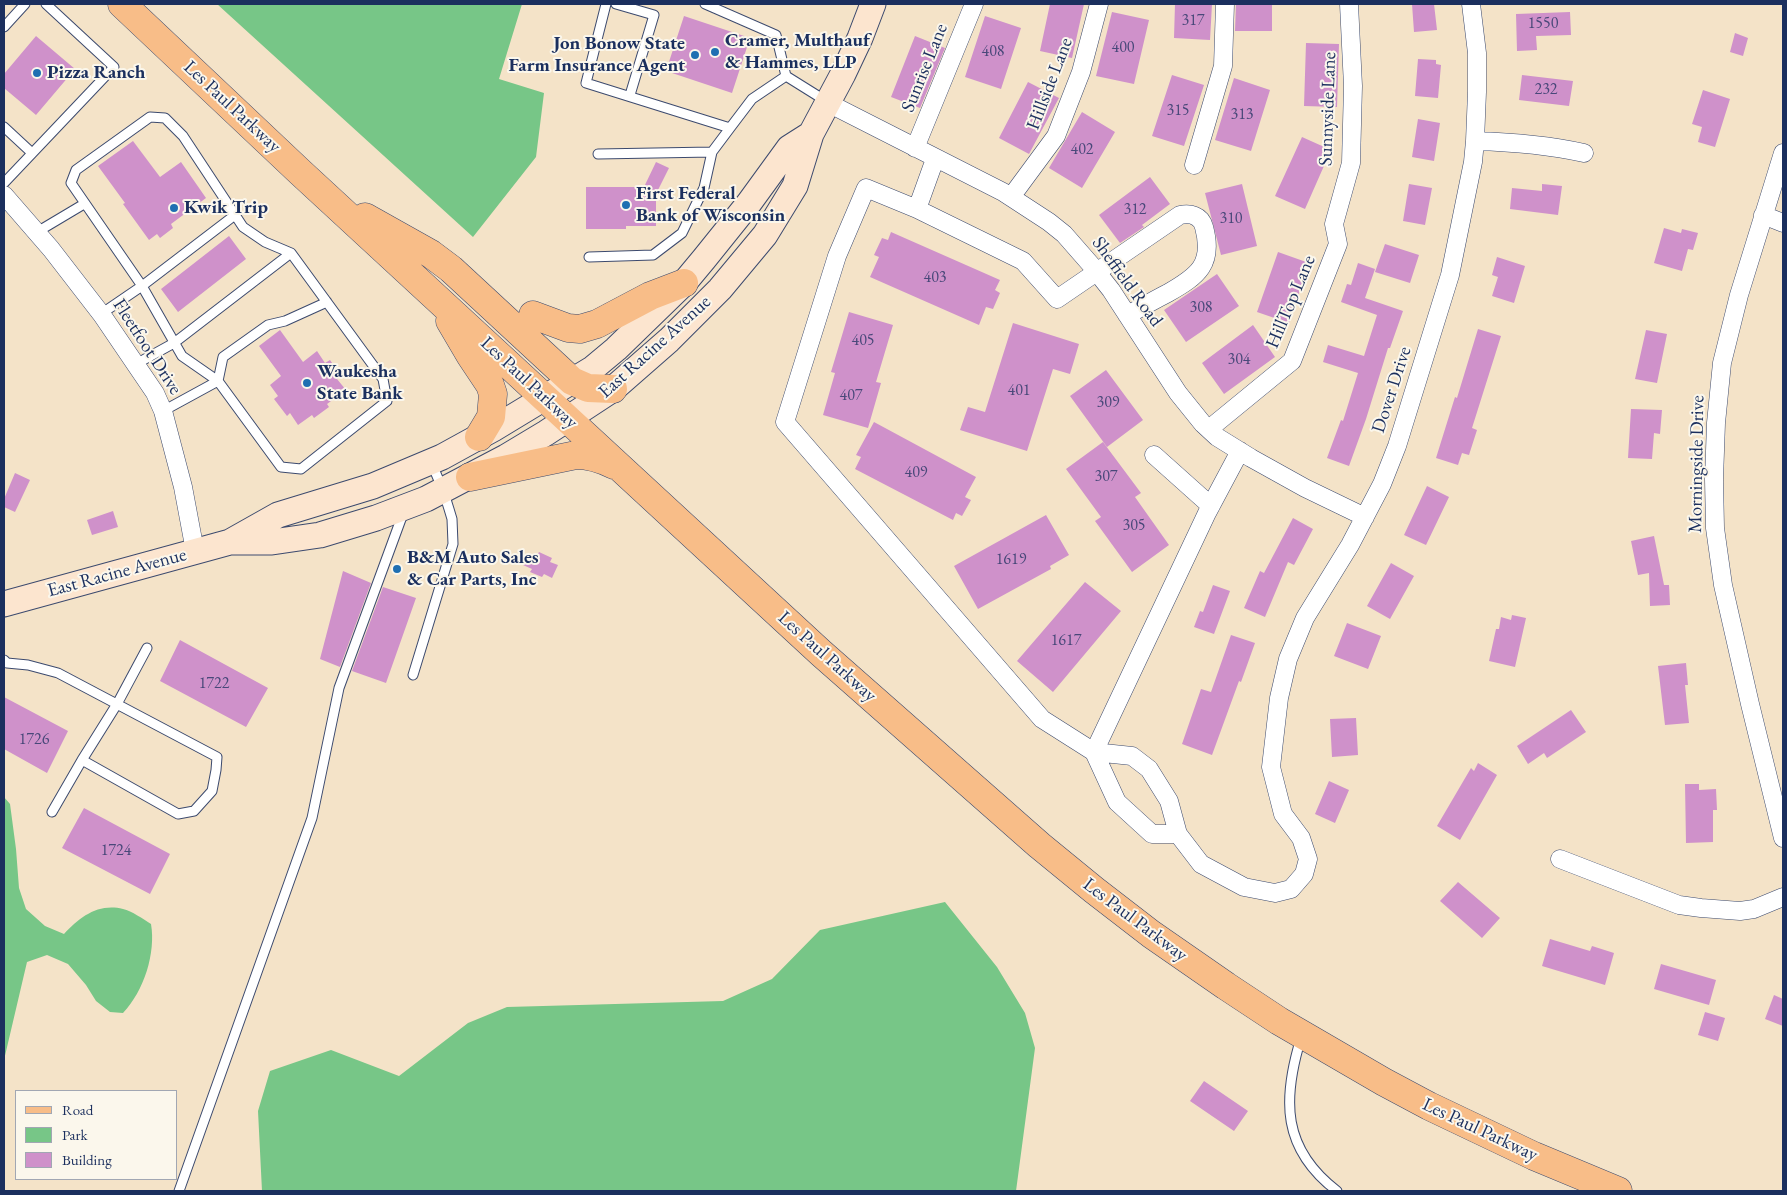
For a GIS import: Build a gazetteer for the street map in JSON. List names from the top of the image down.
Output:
{
  "streets": {
    "main road": ["Les Paul Parkway", "East Racine Avenue"],
    "street": [
      "Sunrise Lane",
      "Hillside Lane",
      "Sunnyside Lane",
      "Sheffield Road",
      "HillTop Lane",
      "Fleetfoot Drive",
      "Dover Drive",
      "Morningside Drive"
    ]
  },
  "crossings": [
    ["Sunrise Lane", "Sheffield Road"],
    ["Hillside Lane", "Sheffield Road"],
    ["Les Paul Parkway", "East Racine Avenue"],
    ["Sunnyside Lane", "HillTop Lane"],
    ["Sheffield Road", "HillTop Lane"],
    ["Sheffield Road", "East Racine Avenue"],
    ["Sheffield Road", "Dover Drive"],
    ["Fleetfoot Drive", "East Racine Avenue"]
  ],
  "places": [
    "Cramer, Multhauf & Hammes, LLP",
    "Jon Bonow State Farm Insurance Agent",
    "Pizza Ranch",
    "First Federal Bank of Wisconsin",
    "Kwik Trip",
    "Waukesha State Bank",
    "B&M Auto Sales & Car Parts, Inc"
  ],
  "house_numbers": [
    "317",
    "1550",
    "400",
    "408",
    "232",
    "315",
    "313",
    "402",
    "312",
    "310",
    "403",
    "308",
    "405",
    "304",
    "401",
    "407",
    "309",
    "409",
    "307",
    "305",
    "1619",
    "1617",
    "1722",
    "1726",
    "1724"
  ],
  "legend": ["Road", "Park", "Building"]
}
